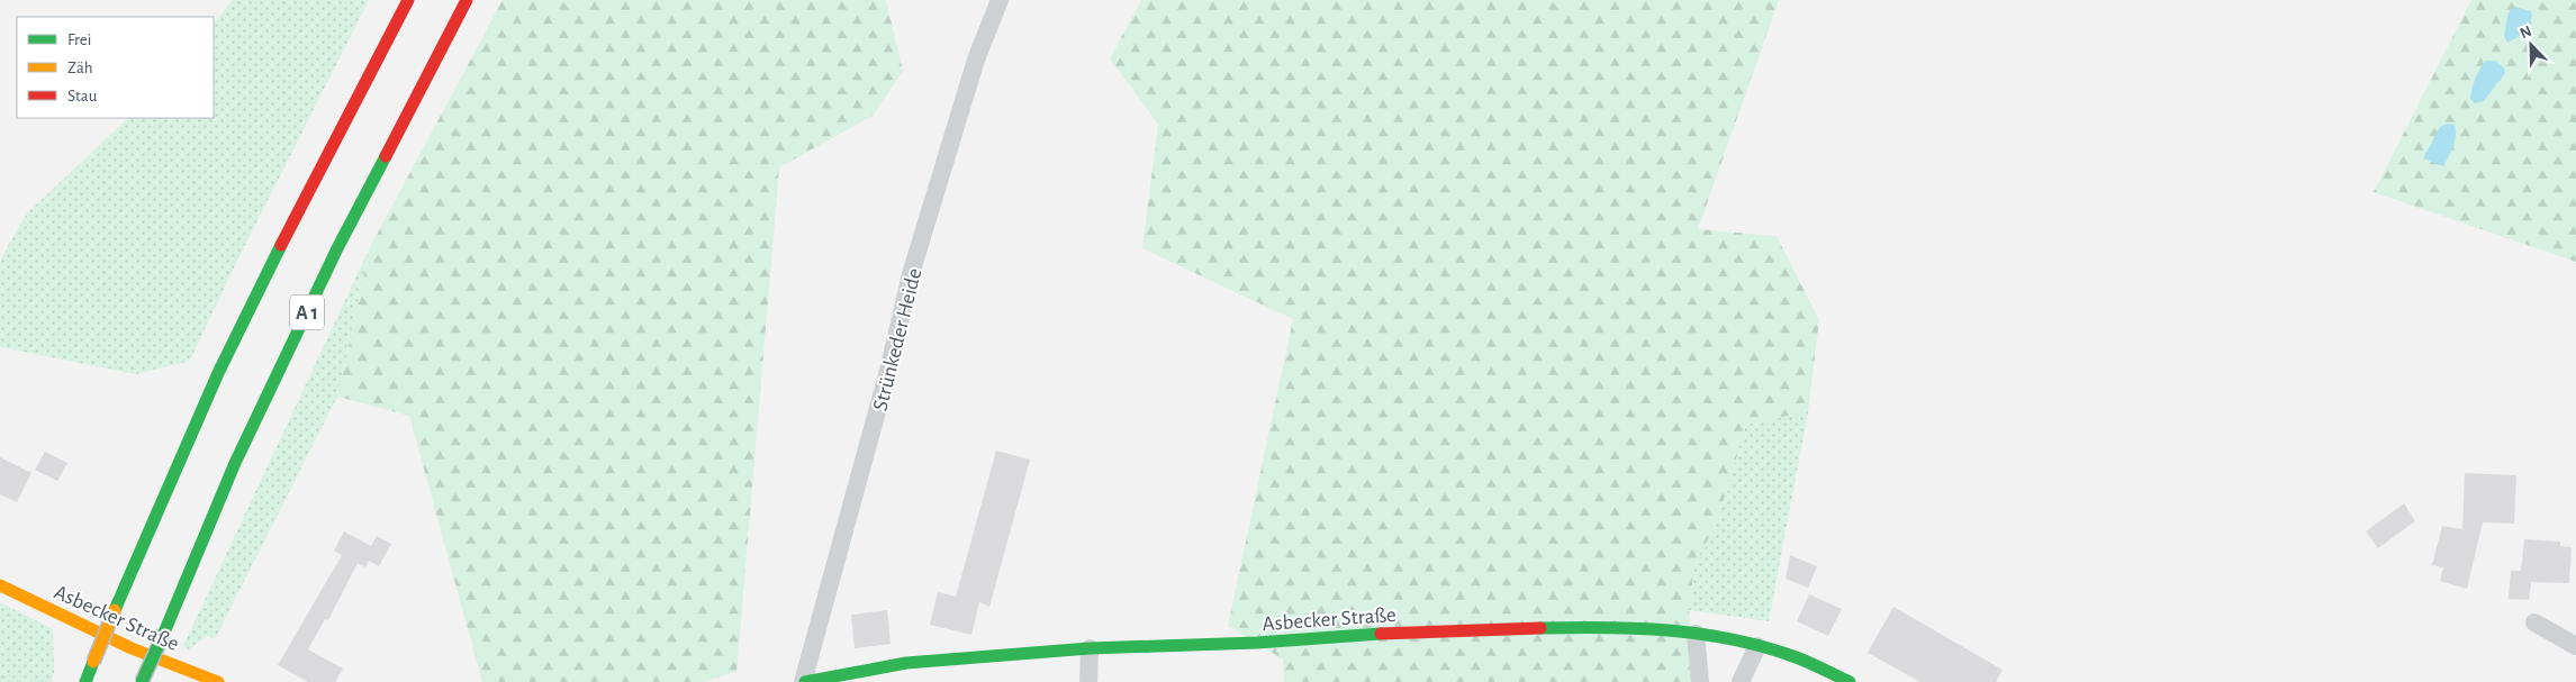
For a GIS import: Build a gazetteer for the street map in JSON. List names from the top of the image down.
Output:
{
  "streets": {
    "main road": ["A 1", "Asbecker Straße"],
    "street": ["Strünkeder Heide"]
  },
  "crossings": [
    ["Strünkeder Heide", "Asbecker Straße"]
  ],
  "legend": ["Frei", "Zäh", "Stau"],
  "north": "top left"
}
